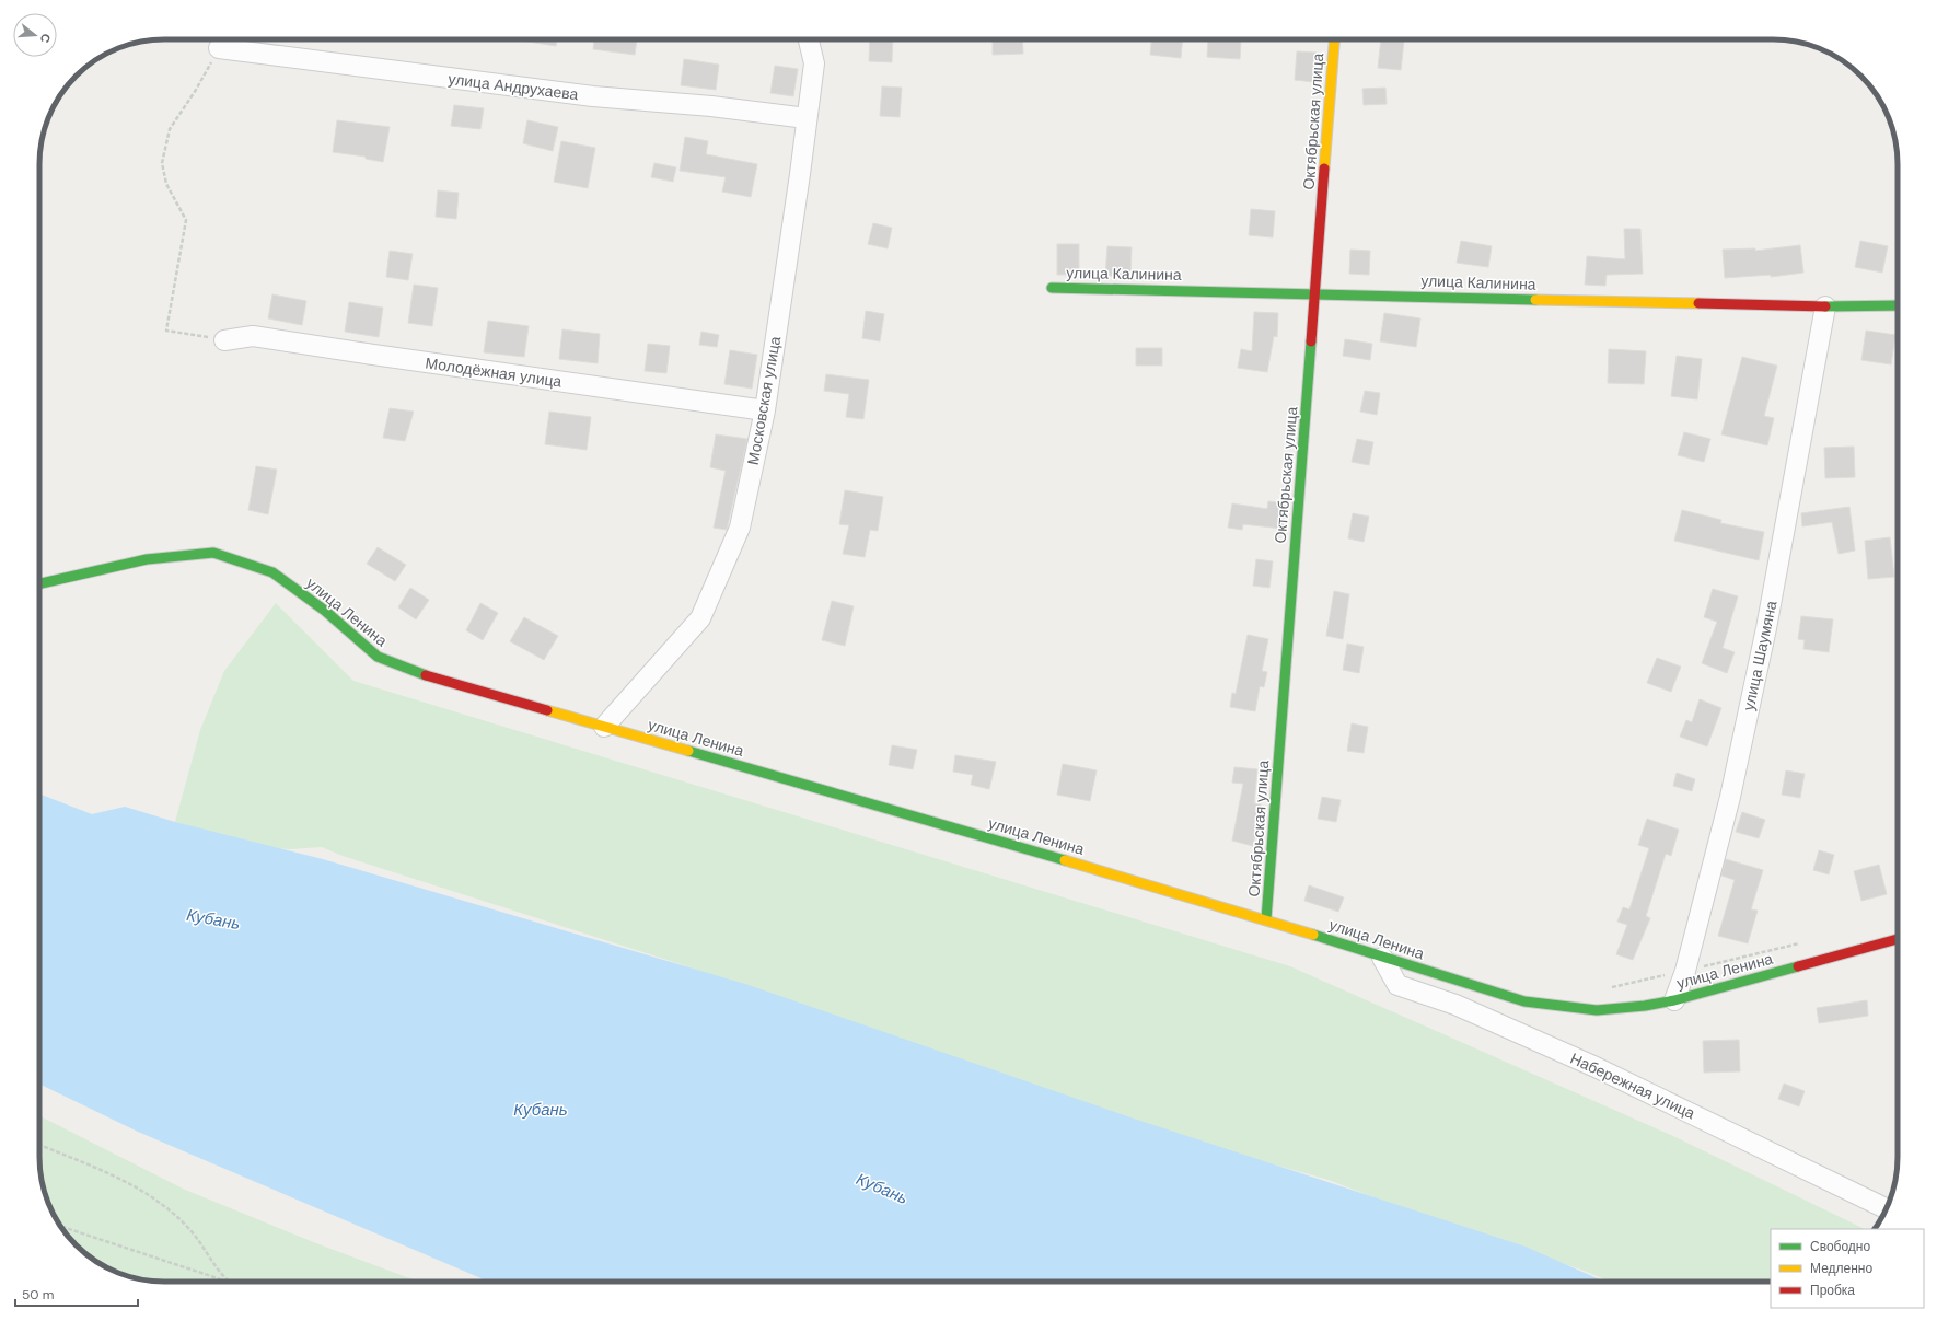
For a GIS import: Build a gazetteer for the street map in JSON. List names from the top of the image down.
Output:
{
  "streets": {
    "street": [
      "улица Андрухаева",
      "Октябрьская улица",
      "улица Калинина",
      "Молодёжная улица",
      "Московская улица",
      "улица Ленина",
      "улица Шаумяна",
      "Набережная улица"
    ]
  },
  "crossings": [
    ["улица Андрухаева", "Московская улица"],
    ["Октябрьская улица", "улица Калинина"],
    ["Октябрьская улица", "улица Ленина"],
    ["улица Калинина", "улица Шаумяна"],
    ["Молодёжная улица", "Московская улица"],
    ["Московская улица", "улица Ленина"],
    ["улица Ленина", "улица Шаумяна"],
    ["улица Ленина", "Набережная улица"]
  ],
  "water": ["Кубань"],
  "legend": ["Свободно", "Медленно", "Пробка"],
  "scale_bar": "50 m",
  "north": "right"
}
